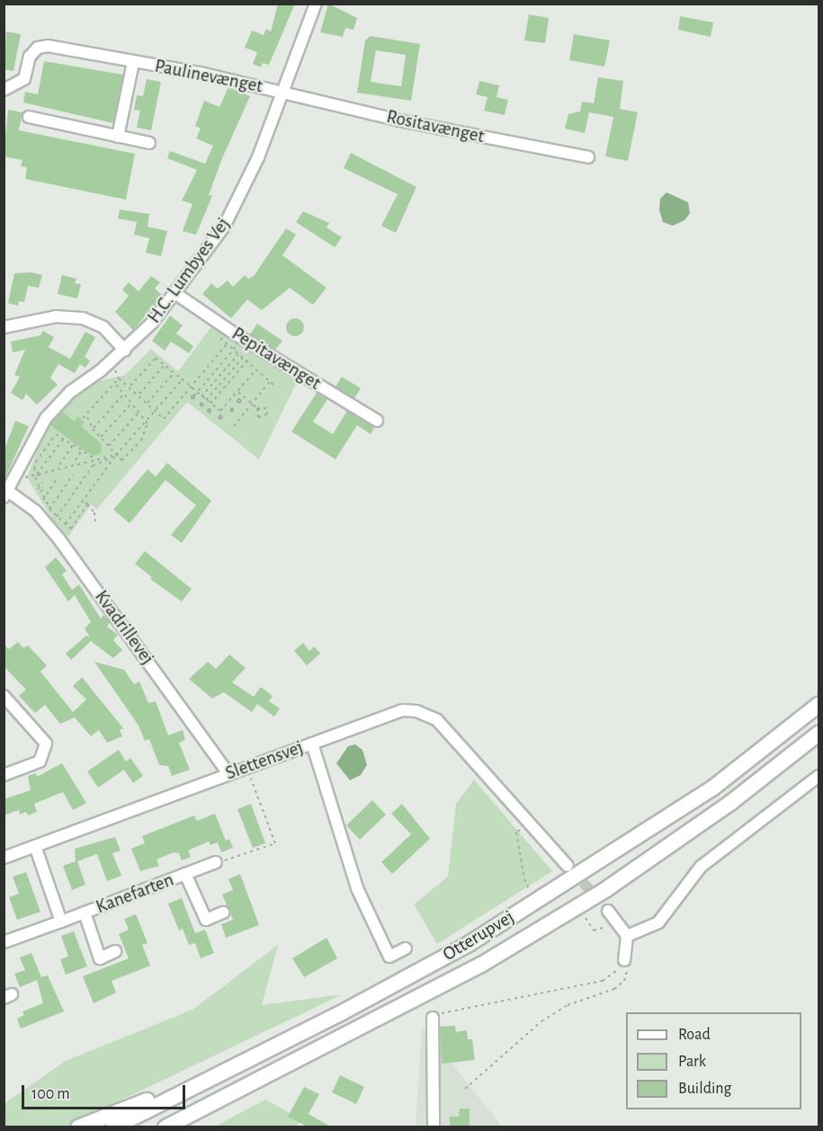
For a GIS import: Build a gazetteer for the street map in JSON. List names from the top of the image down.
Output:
{
  "streets": {
    "main road": ["Otterupvej"],
    "street": [
      "Paulinevænget",
      "Rositavænget",
      "H.C. Lumbyes Vej",
      "Pepitavænget",
      "Kvadrillevej",
      "Slettensvej",
      "Kanefarten"
    ]
  },
  "crossings": [
    ["Paulinevænget", "Rositavænget"],
    ["Paulinevænget", "H.C. Lumbyes Vej"],
    ["Rositavænget", "H.C. Lumbyes Vej"],
    ["H.C. Lumbyes Vej", "Pepitavænget"],
    ["H.C. Lumbyes Vej", "Kvadrillevej"],
    ["Kvadrillevej", "Slettensvej"]
  ],
  "legend": ["Road", "Park", "Building"],
  "scale_bar": "100 m"
}
